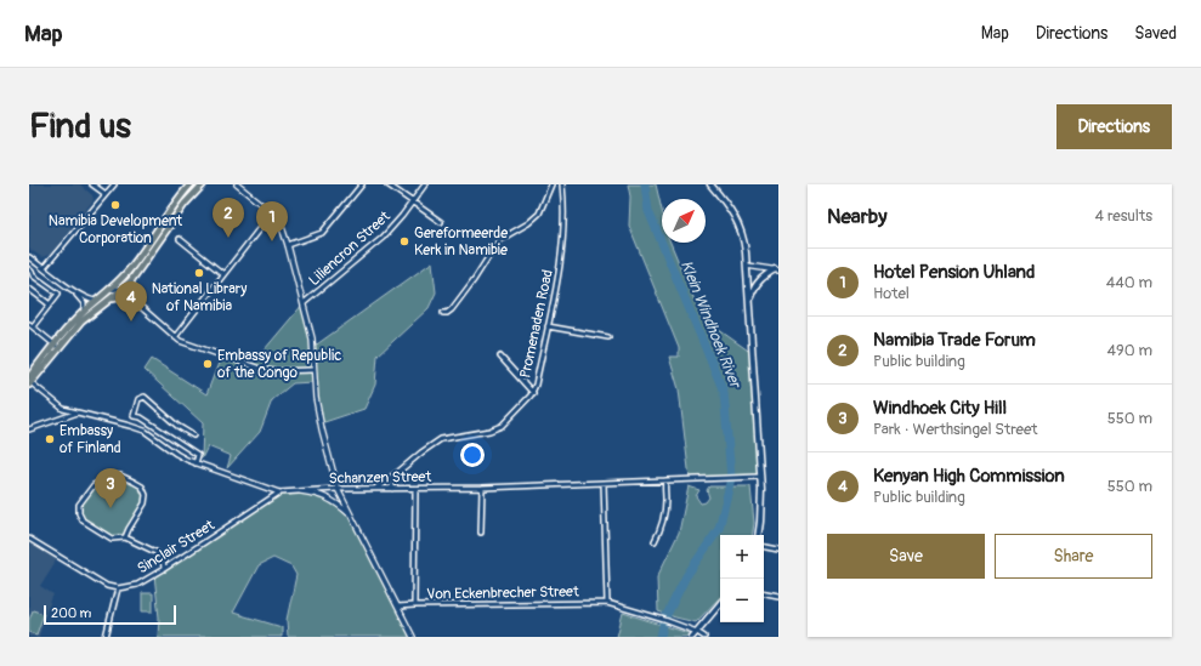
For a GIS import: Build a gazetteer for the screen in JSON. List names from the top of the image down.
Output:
{
  "streets": {
    "street": [
      "Liliencron Street",
      "Promenaden Road",
      "Schanzen Street",
      "Sinclair Street",
      "Von Eckenbrecher Street"
    ]
  },
  "crossings": [
    ["Promenaden Road", "Schanzen Street"],
    ["Schanzen Street", "Sinclair Street"]
  ],
  "water": ["Klein Windhoek River"],
  "places": [
    "Namibia Development Corporation",
    "Gereformeerde Kerk in Namibie",
    "National Library of Namibia",
    "Embassy of Republic of the Congo",
    "Embassy of Finland"
  ],
  "scale_bar": "200 m",
  "north": "top right",
  "page": {
    "header": "Map",
    "nav": ["Map", "Directions", "Saved"],
    "buttons": [
      "Directions",
      ["Save", "Share"]
    ],
    "title": "Find us",
    "heading": ["Nearby", "4 results"],
    "pins": [
      "2",
      "1",
      "4",
      "3"
    ],
    "list": [
      {
        "mark": "1",
        "name": "Hotel Pension Uhland",
        "note": "Hotel",
        "value": "440 m"
      },
      {
        "mark": "2",
        "name": "Namibia Trade Forum",
        "note": "Public building",
        "value": "490 m"
      },
      {
        "mark": "3",
        "name": "Windhoek City Hill",
        "note": "Park · Werthsingel Street",
        "value": "550 m"
      },
      {
        "mark": "4",
        "name": "Kenyan High Commission",
        "note": "Public building",
        "value": "550 m"
      }
    ],
    "map_buttons": ["+", "−"],
    "scale": "200 m"
  }
}
